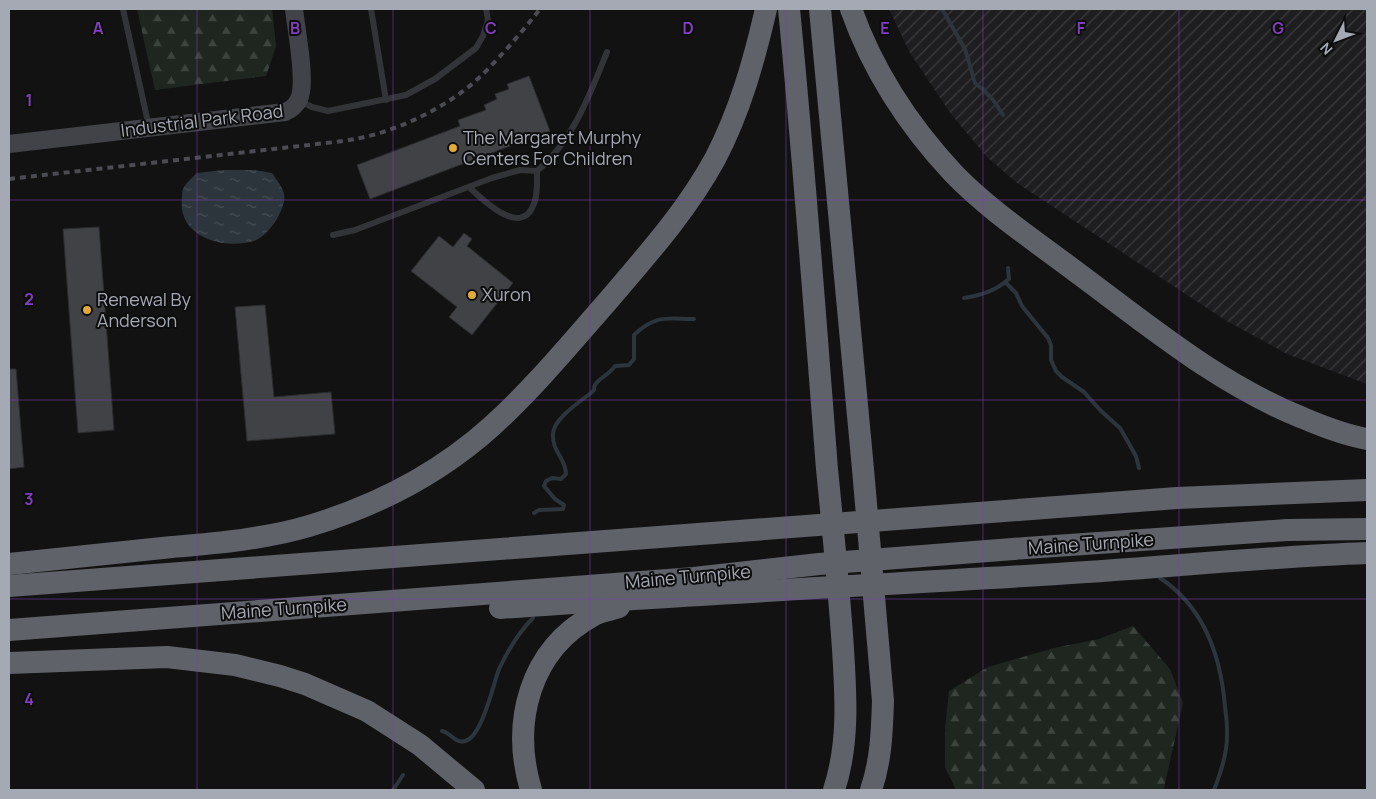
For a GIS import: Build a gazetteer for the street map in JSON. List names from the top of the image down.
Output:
{
  "streets": {
    "highway": ["Maine Turnpike"],
    "street": ["Industrial Park Road"]
  },
  "places": ["The Margaret Murphy Centers For Children", "Xuron", "Renewal By Anderson"],
  "north": "bottom left",
  "grid": {
    "columns": [
      "A",
      "B",
      "C",
      "D",
      "E",
      "F",
      "G"
    ],
    "rows": [
      "1",
      "2",
      "3",
      "4"
    ]
  }
}
